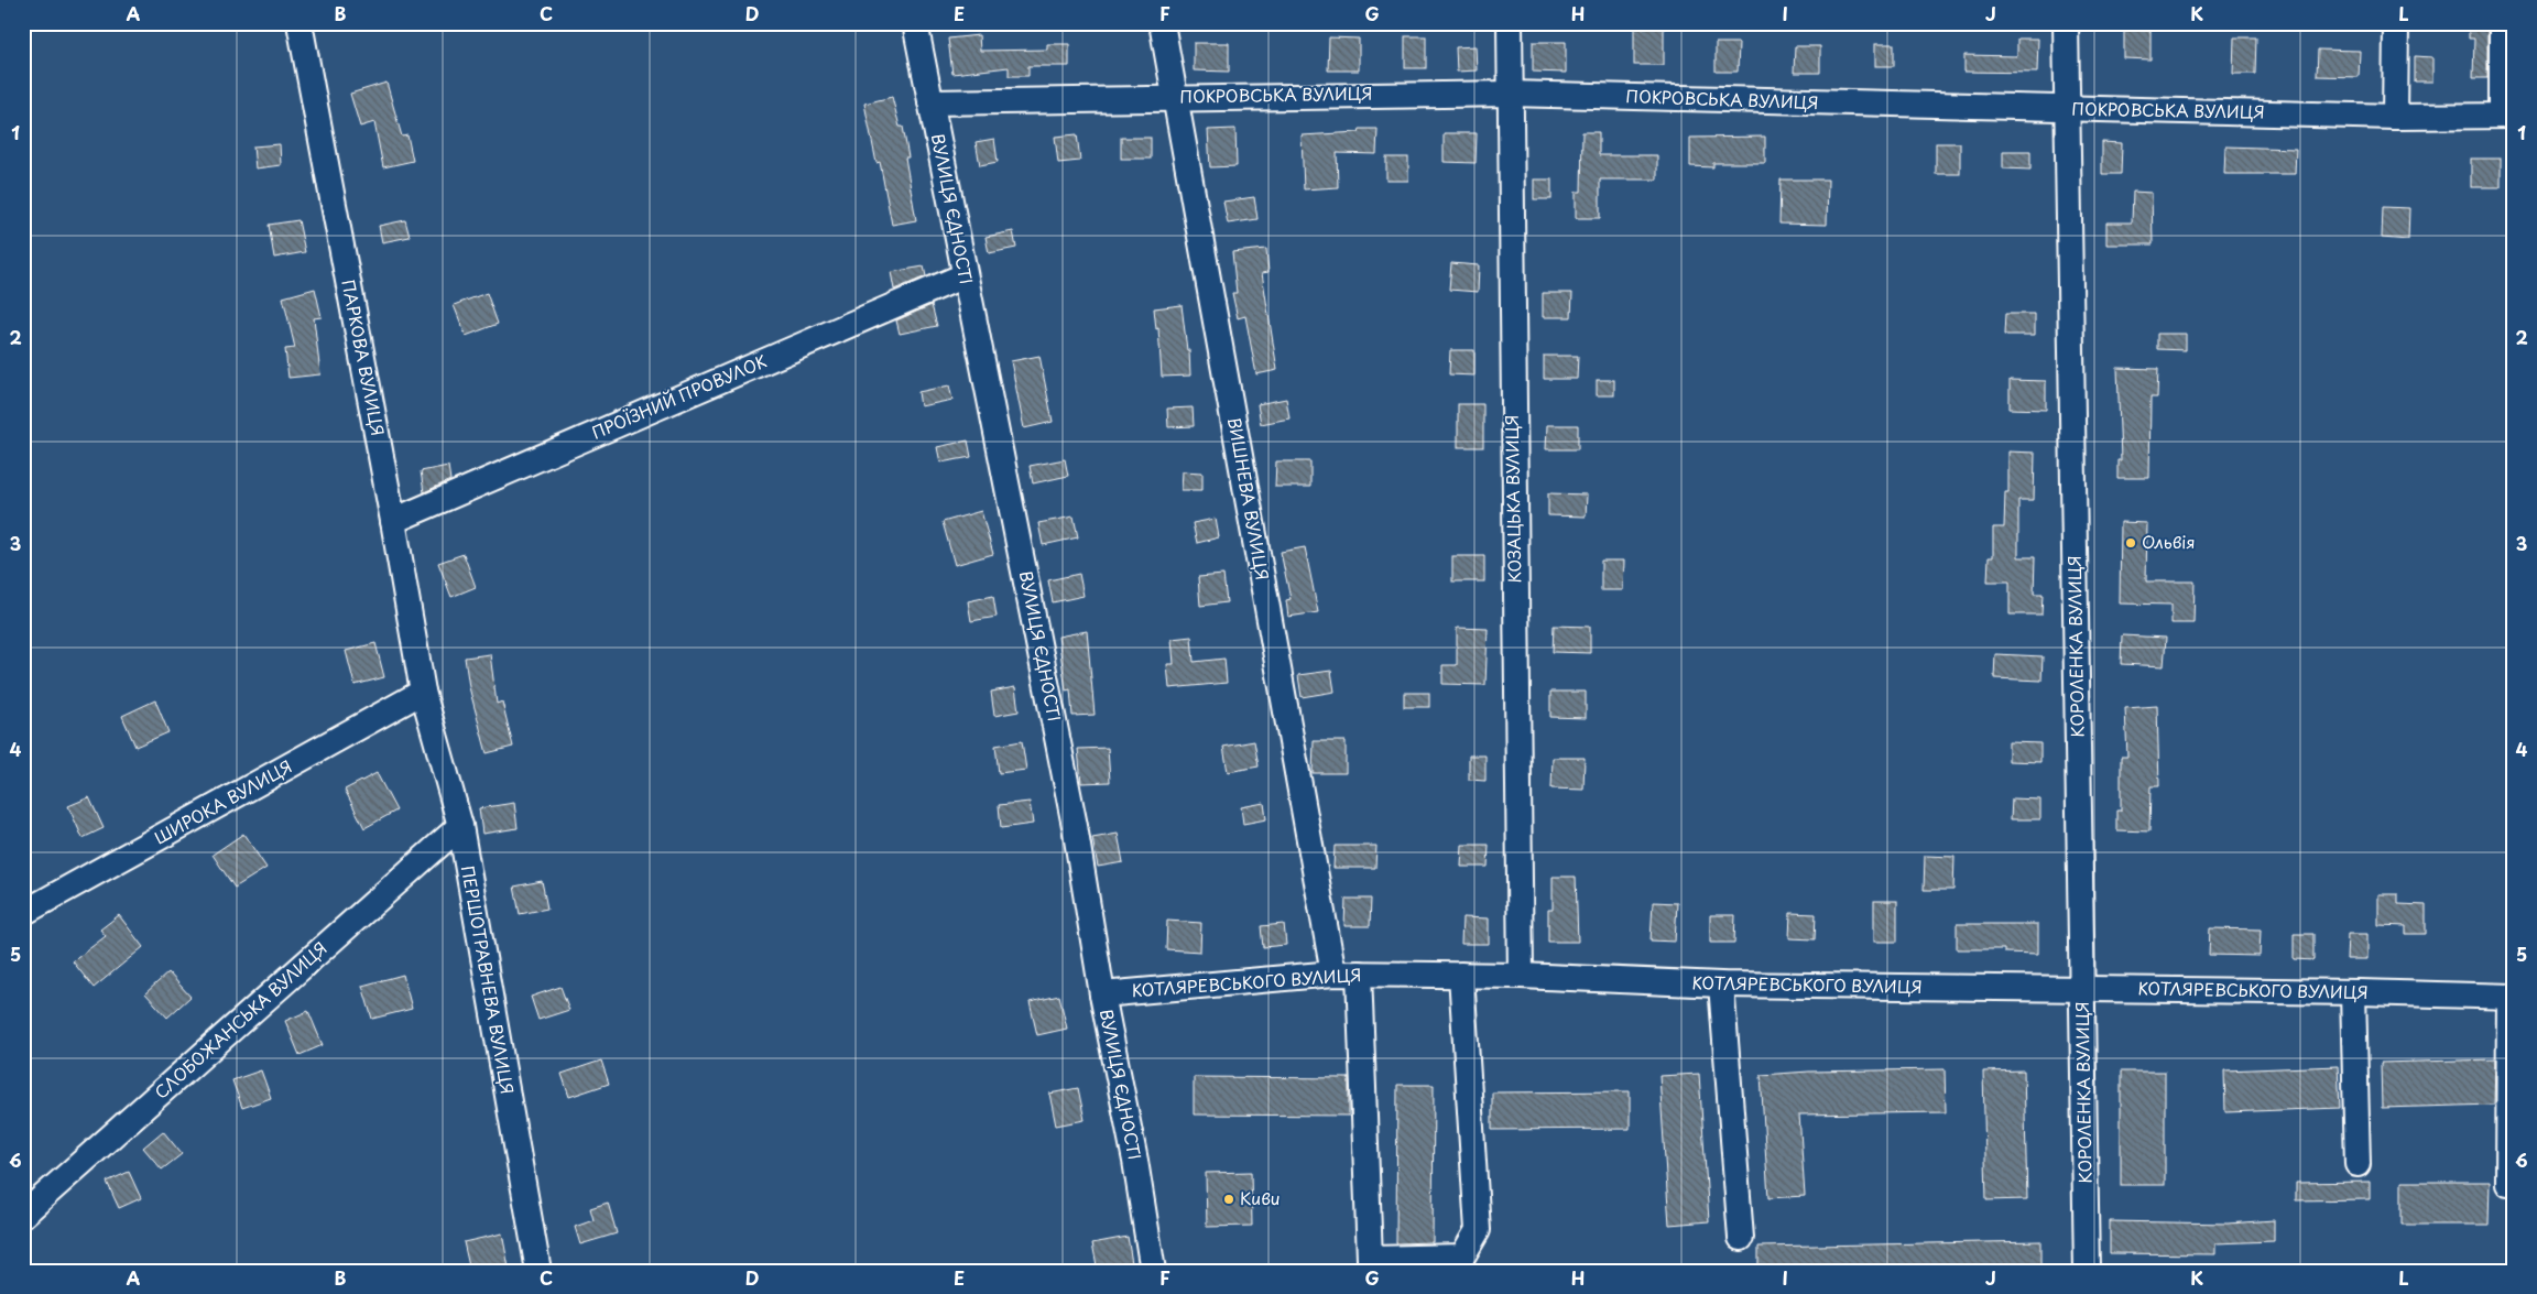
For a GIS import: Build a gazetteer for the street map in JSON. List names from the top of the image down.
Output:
{
  "streets": {
    "street": [
      "ПОКРОВСЬКА ВУЛИЦЯ",
      "ВУЛИЦЯ ЄДНОСТІ",
      "ПАРКОВА ВУЛИЦЯ",
      "ПРОЇЗНИЙ ПРОВУЛОК",
      "ВИШНЕВА ВУЛИЦЯ",
      "КОЗАЦЬКА ВУЛИЦЯ",
      "КОРОЛЕНКА ВУЛИЦЯ",
      "ШИРОКА ВУЛИЦЯ",
      "ПЕРШОТРАВНЕВА ВУЛИЦЯ",
      "КОТЛЯРЕВСЬКОГО ВУЛИЦЯ",
      "СЛОБОЖАНСЬКА ВУЛИЦЯ"
    ]
  },
  "crossings": [
    ["ПОКРОВСЬКА ВУЛИЦЯ", "ВУЛИЦЯ ЄДНОСТІ"],
    ["ПОКРОВСЬКА ВУЛИЦЯ", "ВИШНЕВА ВУЛИЦЯ"],
    ["ПОКРОВСЬКА ВУЛИЦЯ", "КОЗАЦЬКА ВУЛИЦЯ"],
    ["ПОКРОВСЬКА ВУЛИЦЯ", "КОРОЛЕНКА ВУЛИЦЯ"],
    ["ВУЛИЦЯ ЄДНОСТІ", "ПРОЇЗНИЙ ПРОВУЛОК"],
    ["ВУЛИЦЯ ЄДНОСТІ", "КОТЛЯРЕВСЬКОГО ВУЛИЦЯ"],
    ["ПАРКОВА ВУЛИЦЯ", "ПРОЇЗНИЙ ПРОВУЛОК"],
    ["ПАРКОВА ВУЛИЦЯ", "ШИРОКА ВУЛИЦЯ"],
    ["ПАРКОВА ВУЛИЦЯ", "ПЕРШОТРАВНЕВА ВУЛИЦЯ"],
    ["ВИШНЕВА ВУЛИЦЯ", "КОТЛЯРЕВСЬКОГО ВУЛИЦЯ"],
    ["КОЗАЦЬКА ВУЛИЦЯ", "КОТЛЯРЕВСЬКОГО ВУЛИЦЯ"],
    ["КОРОЛЕНКА ВУЛИЦЯ", "КОТЛЯРЕВСЬКОГО ВУЛИЦЯ"],
    ["ШИРОКА ВУЛИЦЯ", "ПЕРШОТРАВНЕВА ВУЛИЦЯ"],
    ["ПЕРШОТРАВНЕВА ВУЛИЦЯ", "СЛОБОЖАНСЬКА ВУЛИЦЯ"]
  ],
  "places": ["Ольвія", "Киви"],
  "grid": {
    "columns": [
      "A",
      "B",
      "C",
      "D",
      "E",
      "F",
      "G",
      "H",
      "I",
      "J",
      "K",
      "L"
    ],
    "rows": [
      "1",
      "2",
      "3",
      "4",
      "5",
      "6"
    ]
  }
}
